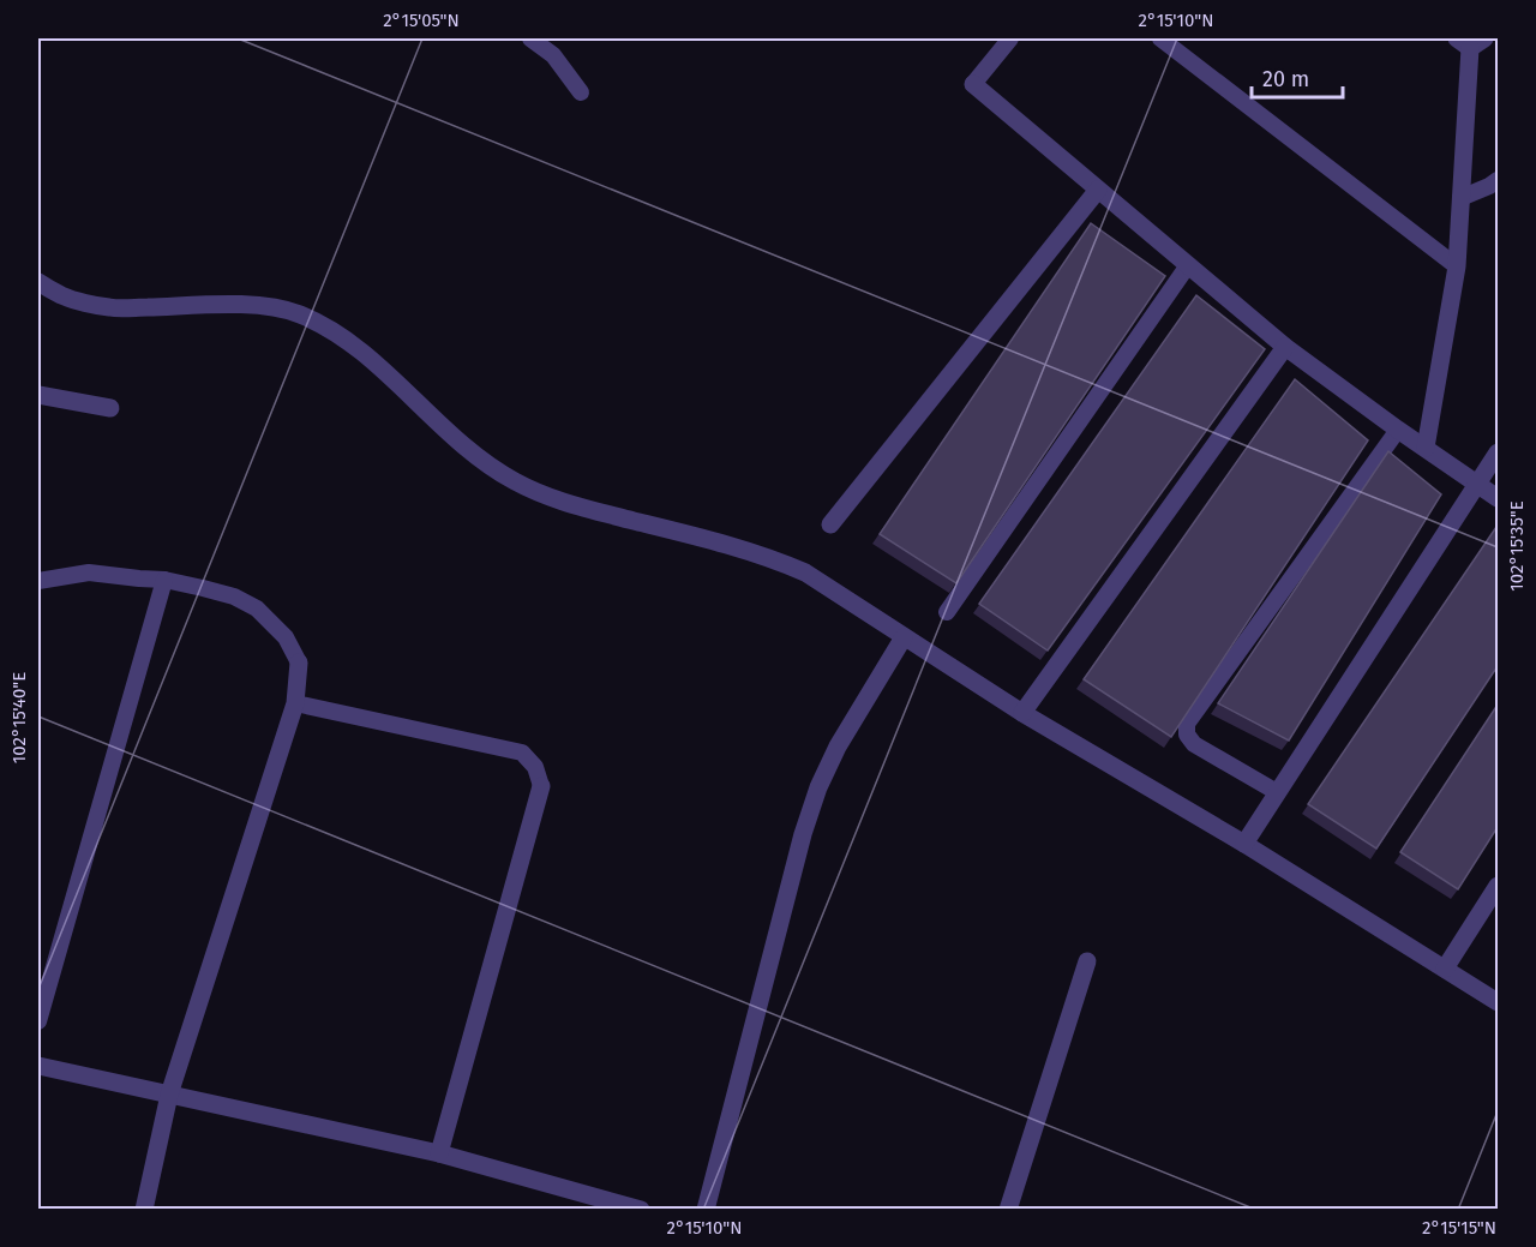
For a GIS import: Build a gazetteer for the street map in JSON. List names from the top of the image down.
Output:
{
  "scale_bar": "20 m",
  "coordinates": [
    "2°15'05\"N",
    "2°15'10\"N",
    "102°15'35\"E",
    "102°15'40\"E",
    "2°15'15\"N"
  ]
}
